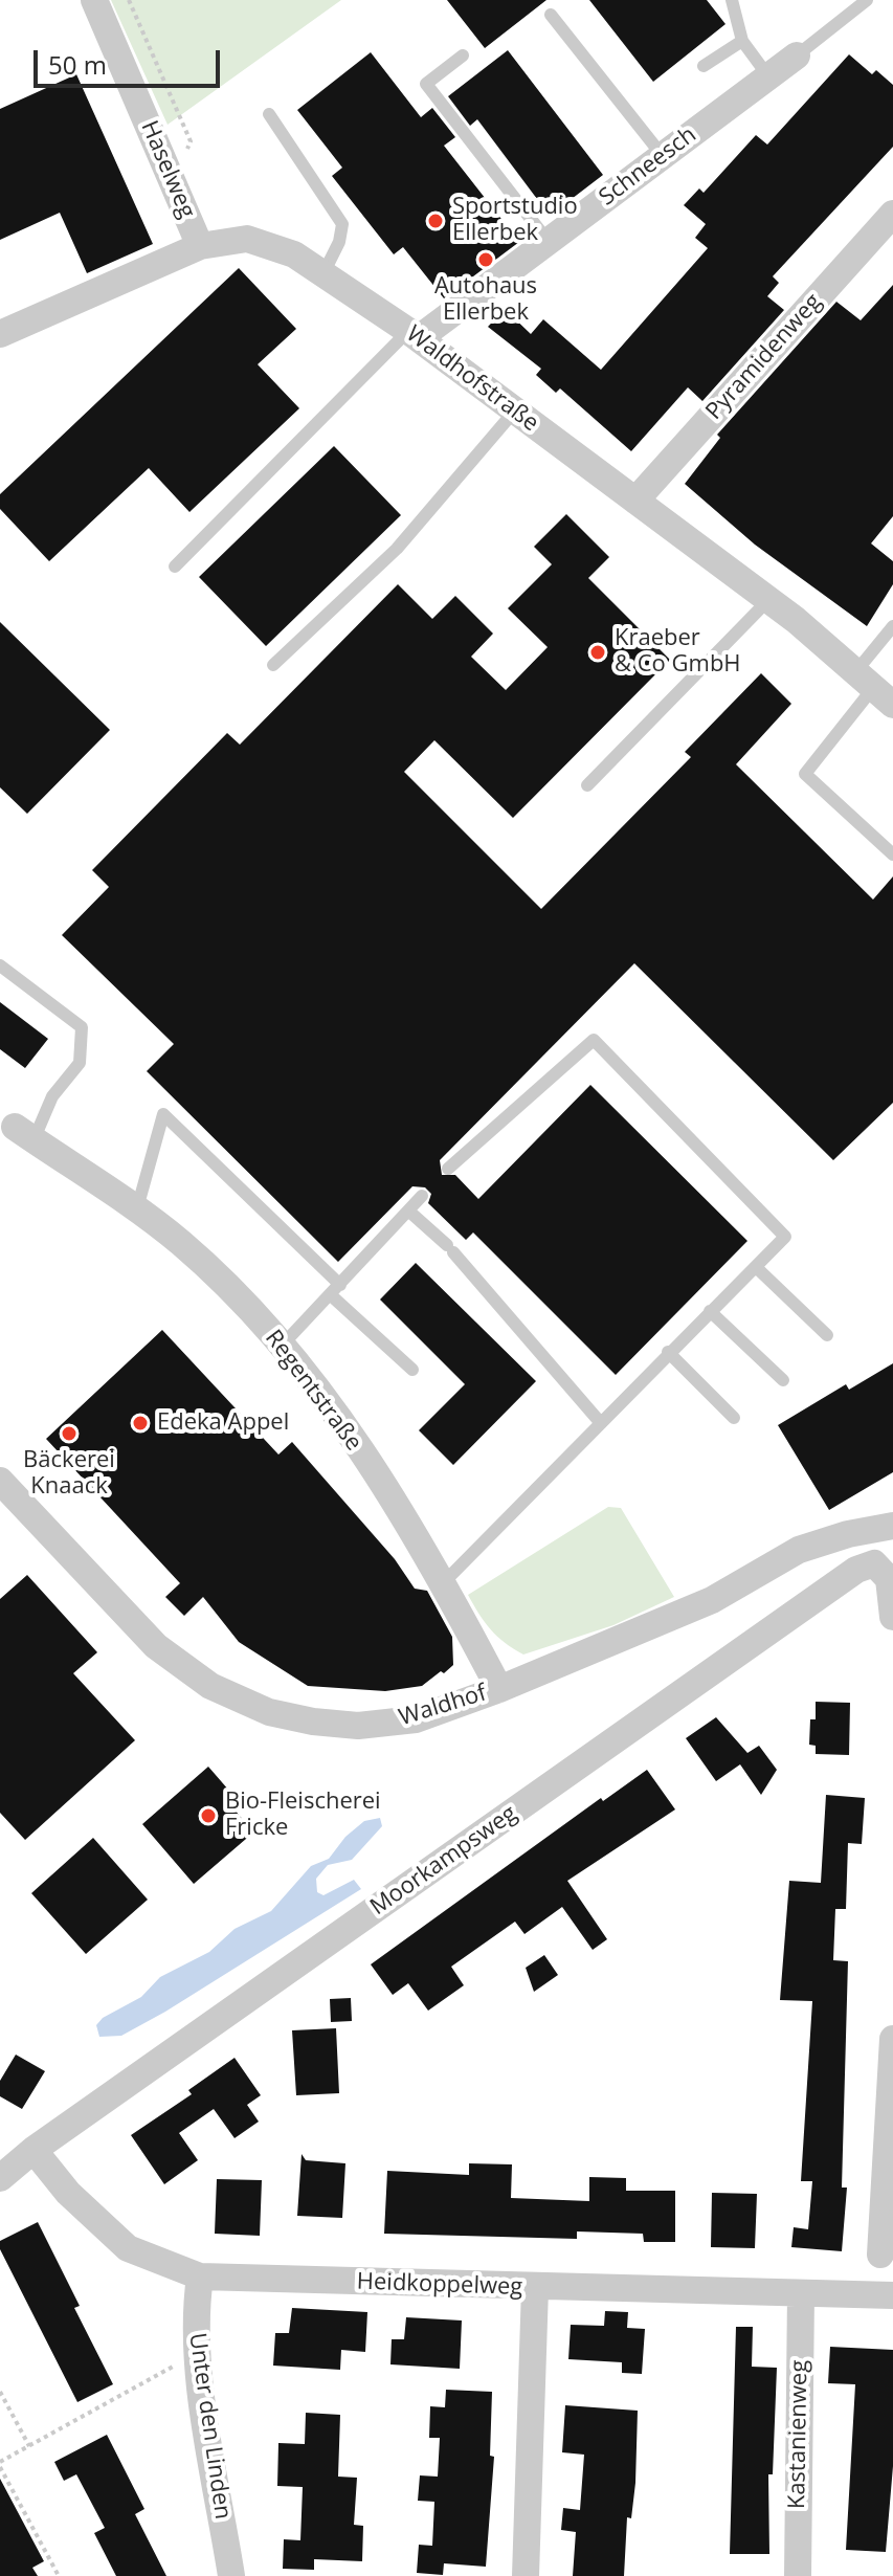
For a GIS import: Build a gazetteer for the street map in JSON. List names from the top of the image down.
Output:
{
  "streets": {
    "street": [
      "Schneesch",
      "Haselweg",
      "Pyramidenweg",
      "Waldhofstraße",
      "Regentstraße",
      "Waldhof",
      "Moorkampsweg",
      "Heidkoppelweg",
      "Unter den Linden",
      "Kastanienweg"
    ]
  },
  "crossings": [
    ["Schneesch", "Waldhofstraße"],
    ["Haselweg", "Waldhofstraße"],
    ["Pyramidenweg", "Waldhofstraße"],
    ["Regentstraße", "Waldhof"],
    ["Moorkampsweg", "Heidkoppelweg"],
    ["Heidkoppelweg", "Unter den Linden"],
    ["Heidkoppelweg", "Kastanienweg"]
  ],
  "places": [
    "Sportstudio Ellerbek",
    "Autohaus Ellerbek",
    "Kraeber & Co GmbH",
    "Edeka Appel",
    "Bäckerei Knaack",
    "Bio-Fleischerei Fricke"
  ],
  "scale_bar": "50 m"
}
